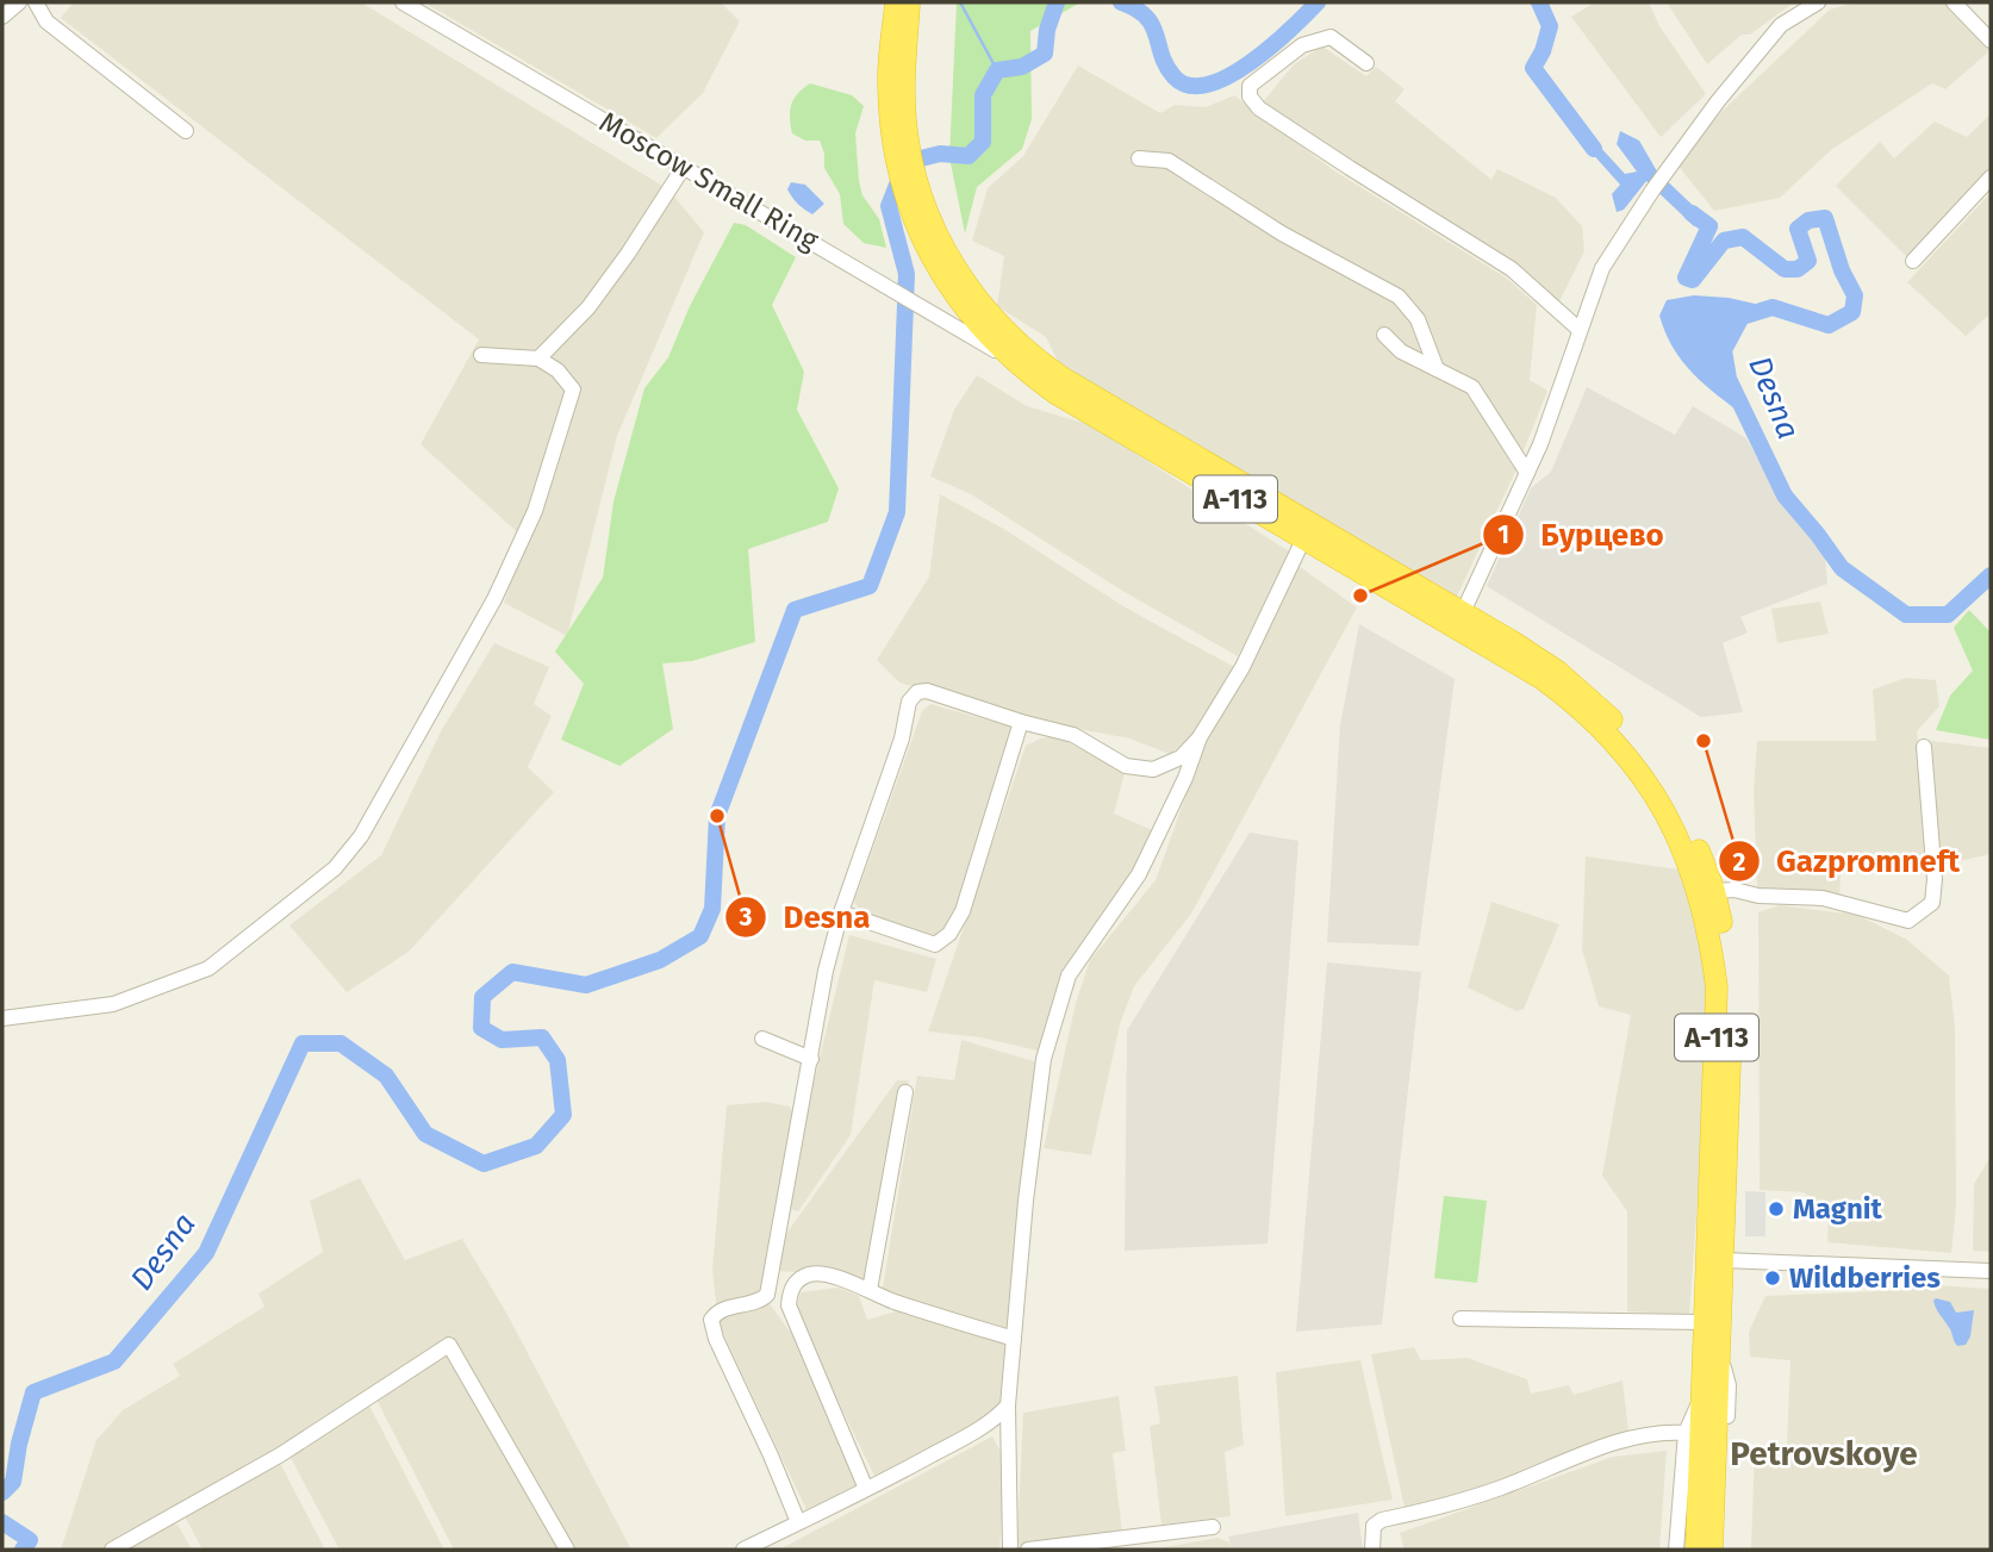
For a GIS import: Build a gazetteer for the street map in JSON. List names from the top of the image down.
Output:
{
  "streets": {
    "highway": ["А-113"],
    "street": ["Moscow Small Ring"]
  },
  "crossings": [
    ["Moscow Small Ring", "А-113"]
  ],
  "districts": ["Petrovskoye"],
  "water": ["Desna"],
  "places": [
    "Бурцево",
    "Gazpromneft",
    "Desna",
    "Magnit",
    "Wildberries"
  ]
}
